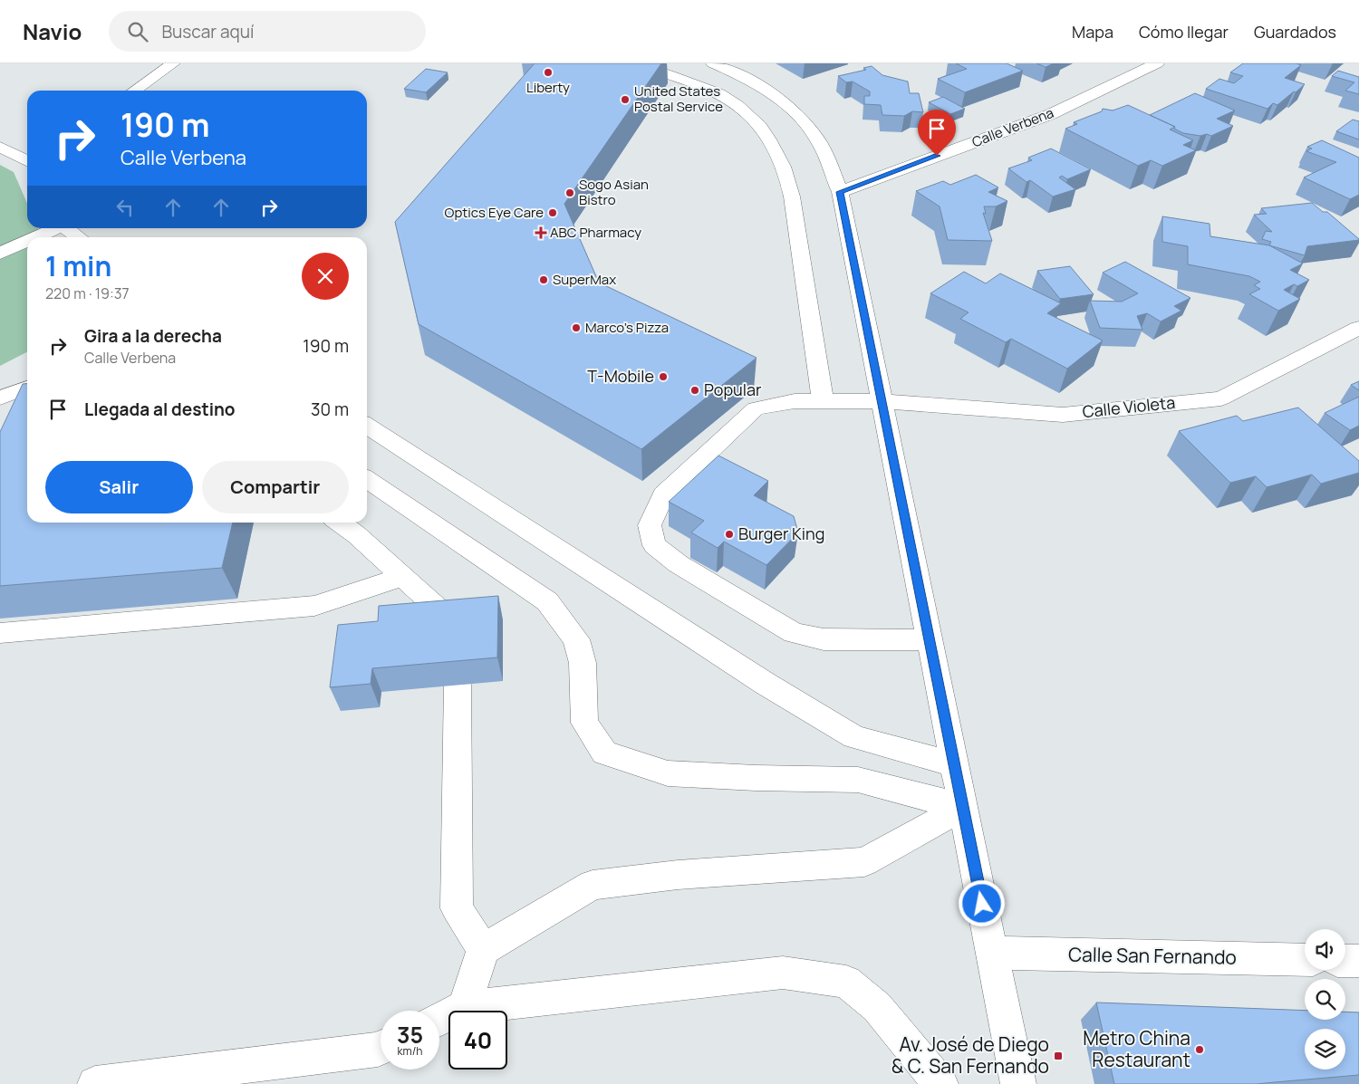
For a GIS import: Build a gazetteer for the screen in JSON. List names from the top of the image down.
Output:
{
  "streets": {
    "street": ["Calle Verbena", "Calle Violeta", "Calle San Fernando"]
  },
  "places": {
    "other": [
      "Liberty",
      "United States Postal Service",
      "Sogo Asian Bistro",
      "Optics Eye Care",
      "SuperMax",
      "Marco's Pizza",
      "T-Mobile",
      "Popular",
      "Burger King",
      "Metro China Restaurant"
    ],
    "health": ["ABC Pharmacy"],
    "transit": ["Av. José de Diego & C. San Fernando"]
  },
  "page": {
    "header": "Navio",
    "search": "Buscar aquí",
    "nav": ["Mapa", "Cómo llegar", "Guardados"],
    "turn": ["190 m", "Calle Verbena"],
    "heading": ["1 min", "220 m · 19:37"],
    "list": [
      {
        "name": "Gira a la derecha",
        "note": "Calle Verbena",
        "value": "190 m"
      },
      {
        "name": "Llegada al destino",
        "value": "30 m"
      }
    ],
    "buttons": ["Salir", "Compartir"],
    "speed": "35 km/h",
    "limit": "40"
  }
}
